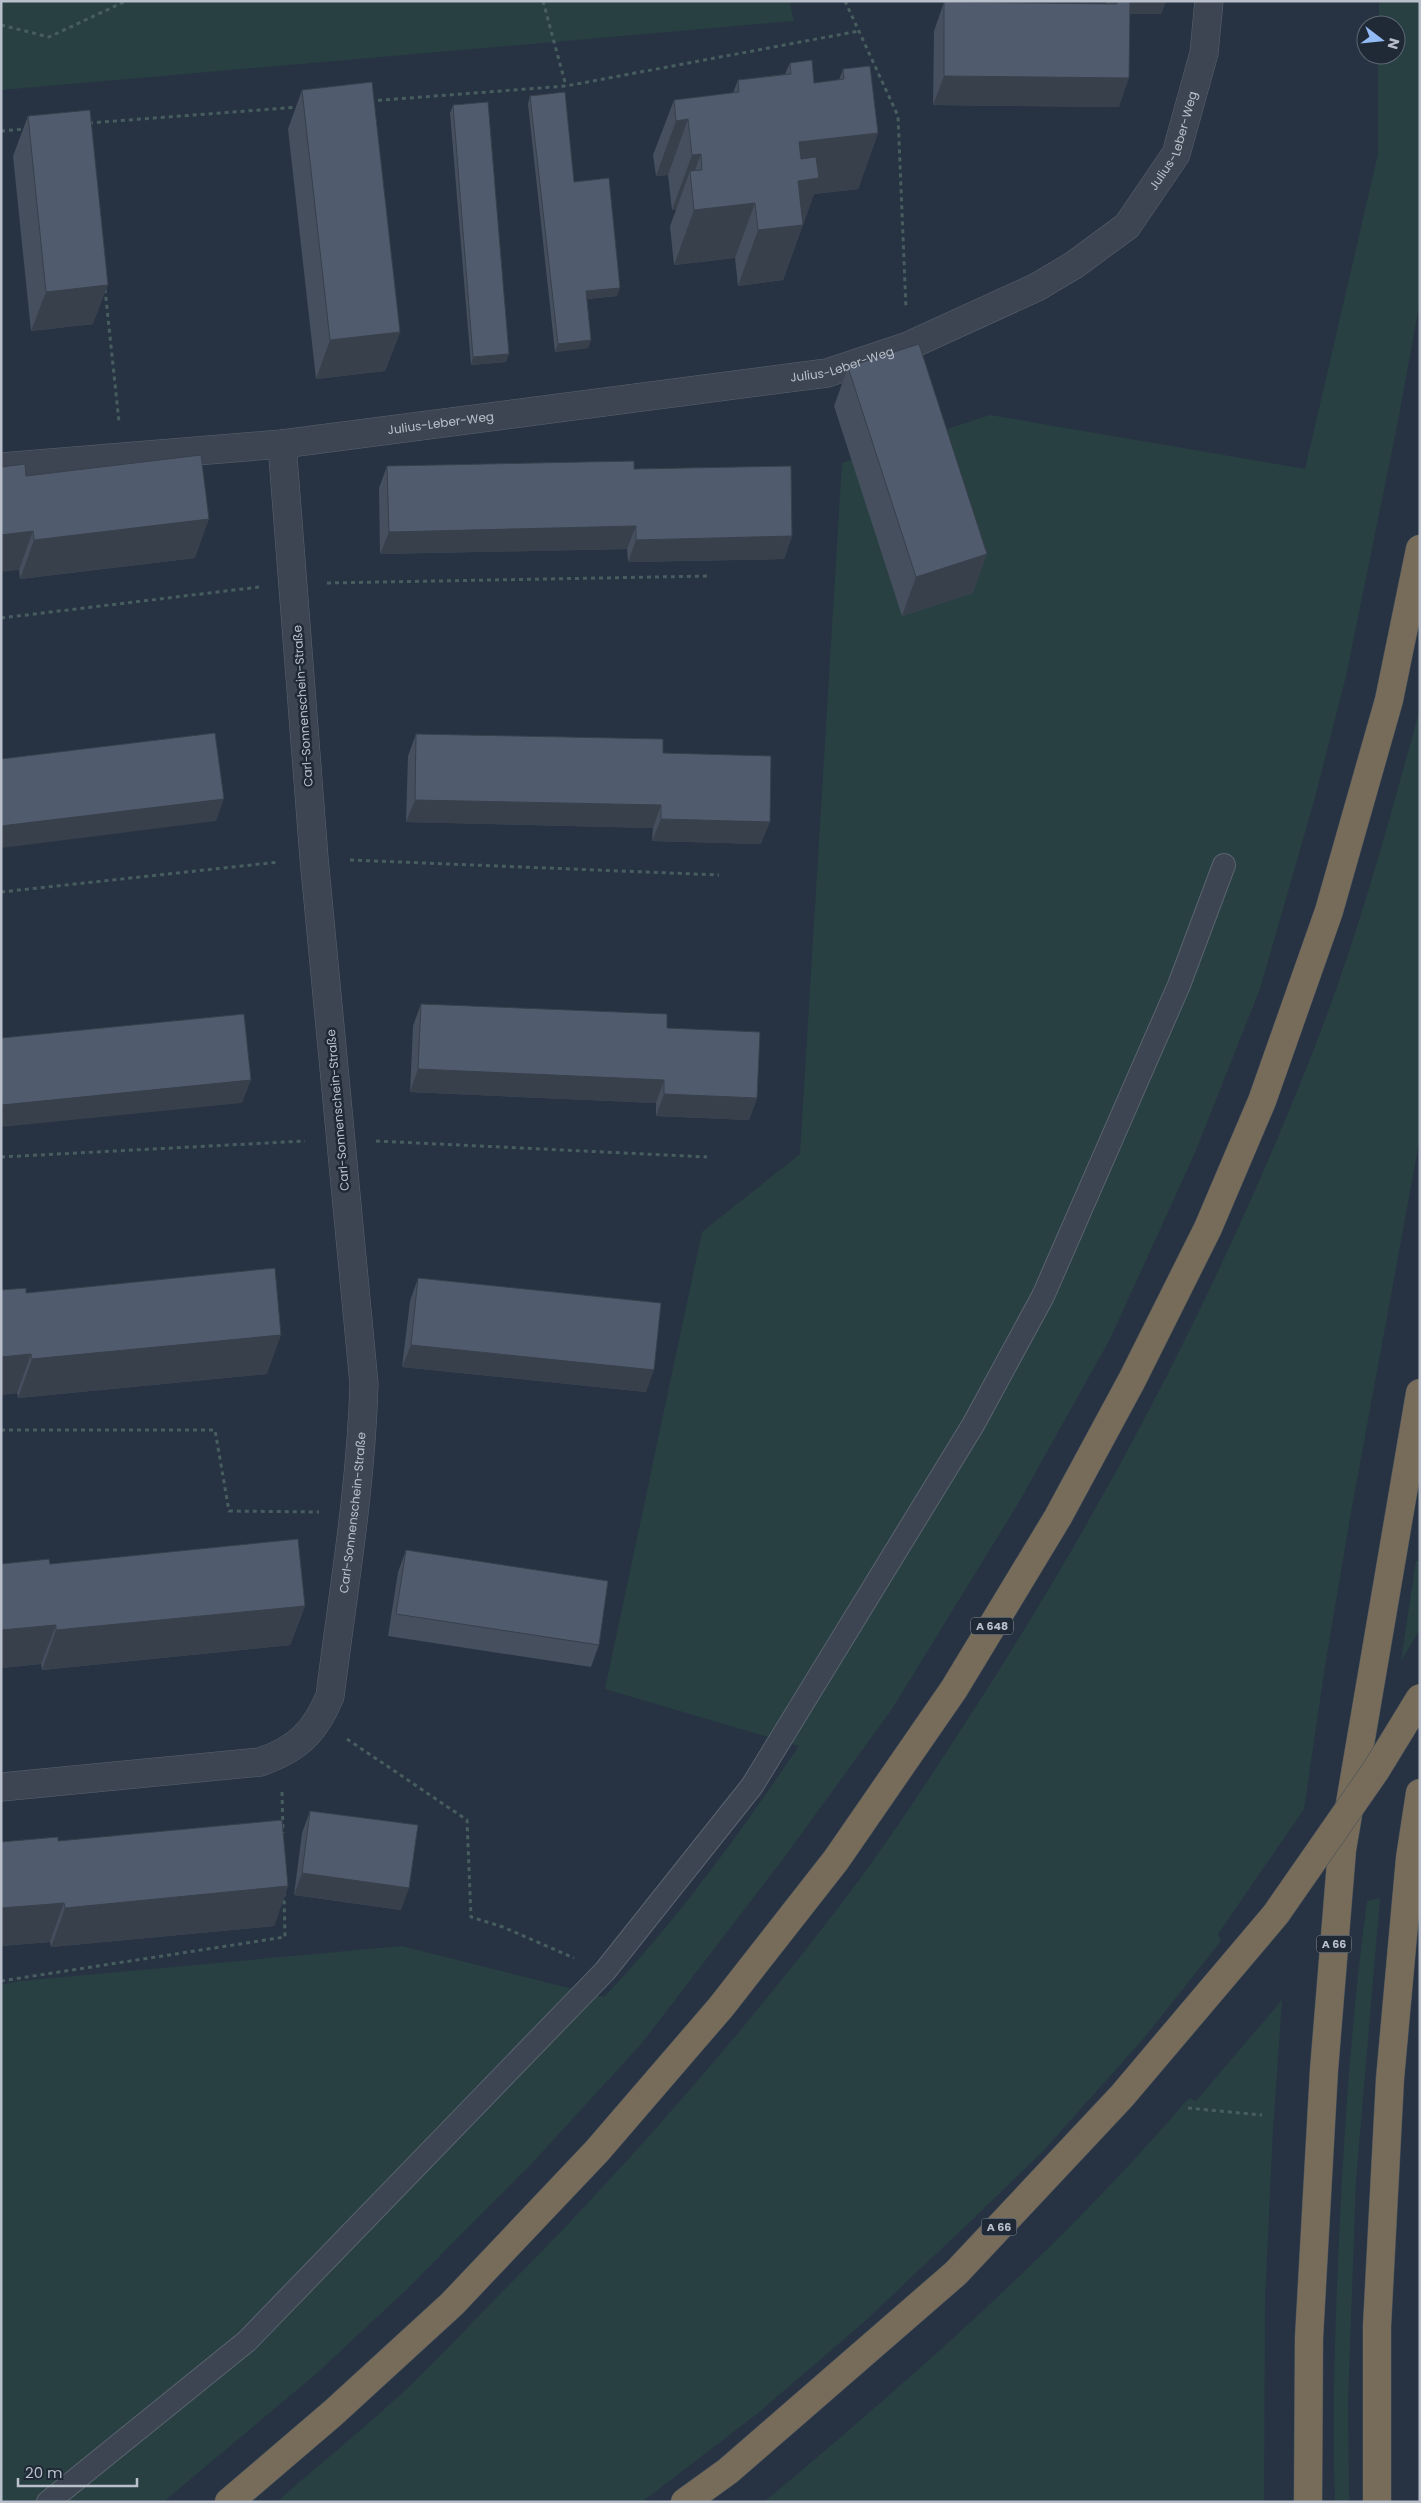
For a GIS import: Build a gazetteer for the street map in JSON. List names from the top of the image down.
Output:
{
  "streets": {
    "highway": ["A 648", "A 66"],
    "street": ["Julius-Leber-Weg", "Carl-Sonnenschein-Straße"]
  },
  "crossings": [
    ["Julius-Leber-Weg", "Carl-Sonnenschein-Straße"]
  ],
  "scale_bar": "20 m",
  "north": "right"
}
